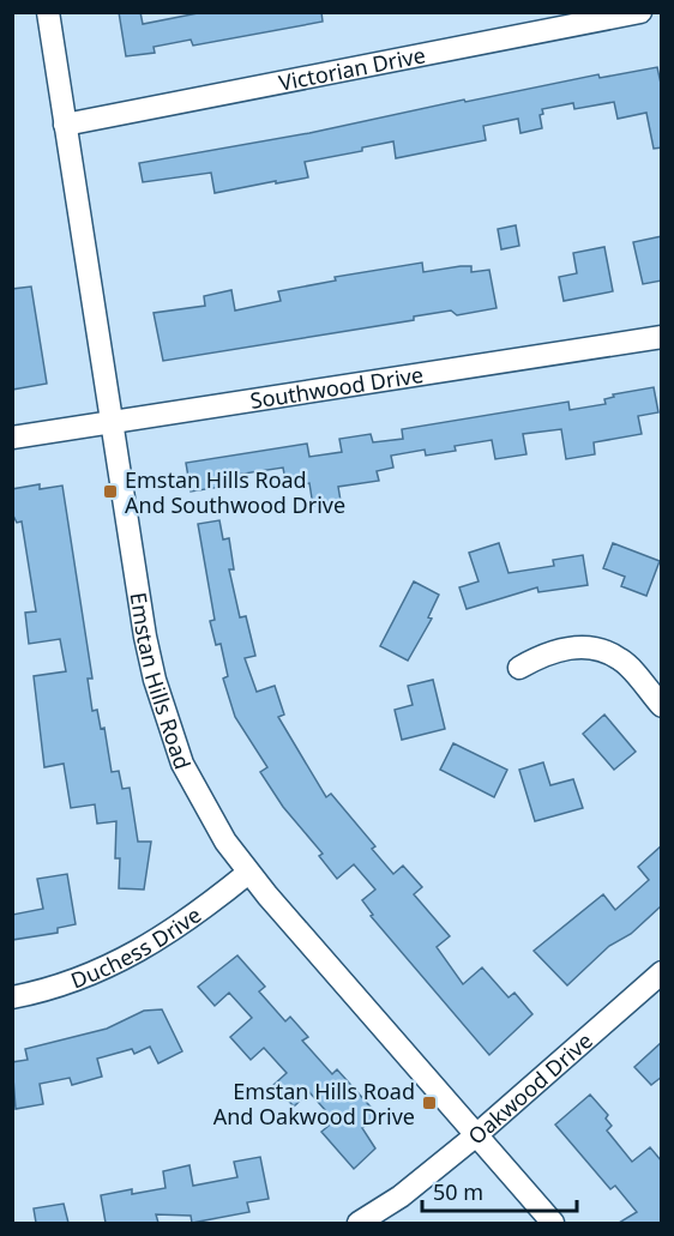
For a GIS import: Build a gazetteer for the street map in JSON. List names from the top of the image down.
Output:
{
  "streets": {
    "street": [
      "Victorian Drive",
      "Southwood Drive",
      "Emstan Hills Road",
      "Duchess Drive",
      "Oakwood Drive"
    ]
  },
  "crossings": [
    ["Victorian Drive", "Emstan Hills Road"],
    ["Southwood Drive", "Emstan Hills Road"],
    ["Emstan Hills Road", "Duchess Drive"],
    ["Emstan Hills Road", "Oakwood Drive"]
  ],
  "places": {
    "transit": ["Emstan Hills Road And Southwood Drive", "Emstan Hills Road And Oakwood Drive"]
  },
  "scale_bar": "50 m"
}
